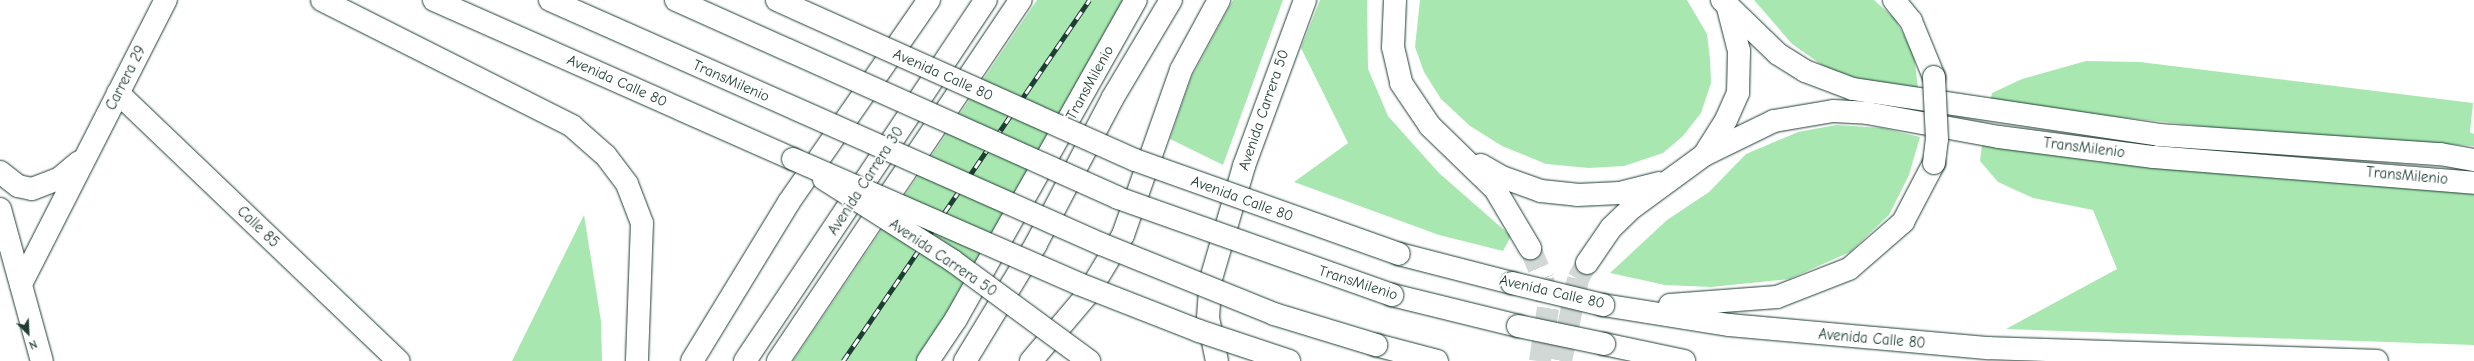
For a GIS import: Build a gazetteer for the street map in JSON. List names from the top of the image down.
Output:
{
  "streets": {
    "main road": [
      "Avenida Calle 80",
      "Carrera 29",
      "TransMilenio",
      "Avenida Carrera 50",
      "Avenida Carrera 30",
      "Calle 85"
    ]
  },
  "crossings": [
    ["Avenida Calle 80", "Avenida Carrera 50"],
    ["Carrera 29", "Calle 85"]
  ],
  "north": "bottom right"
}
